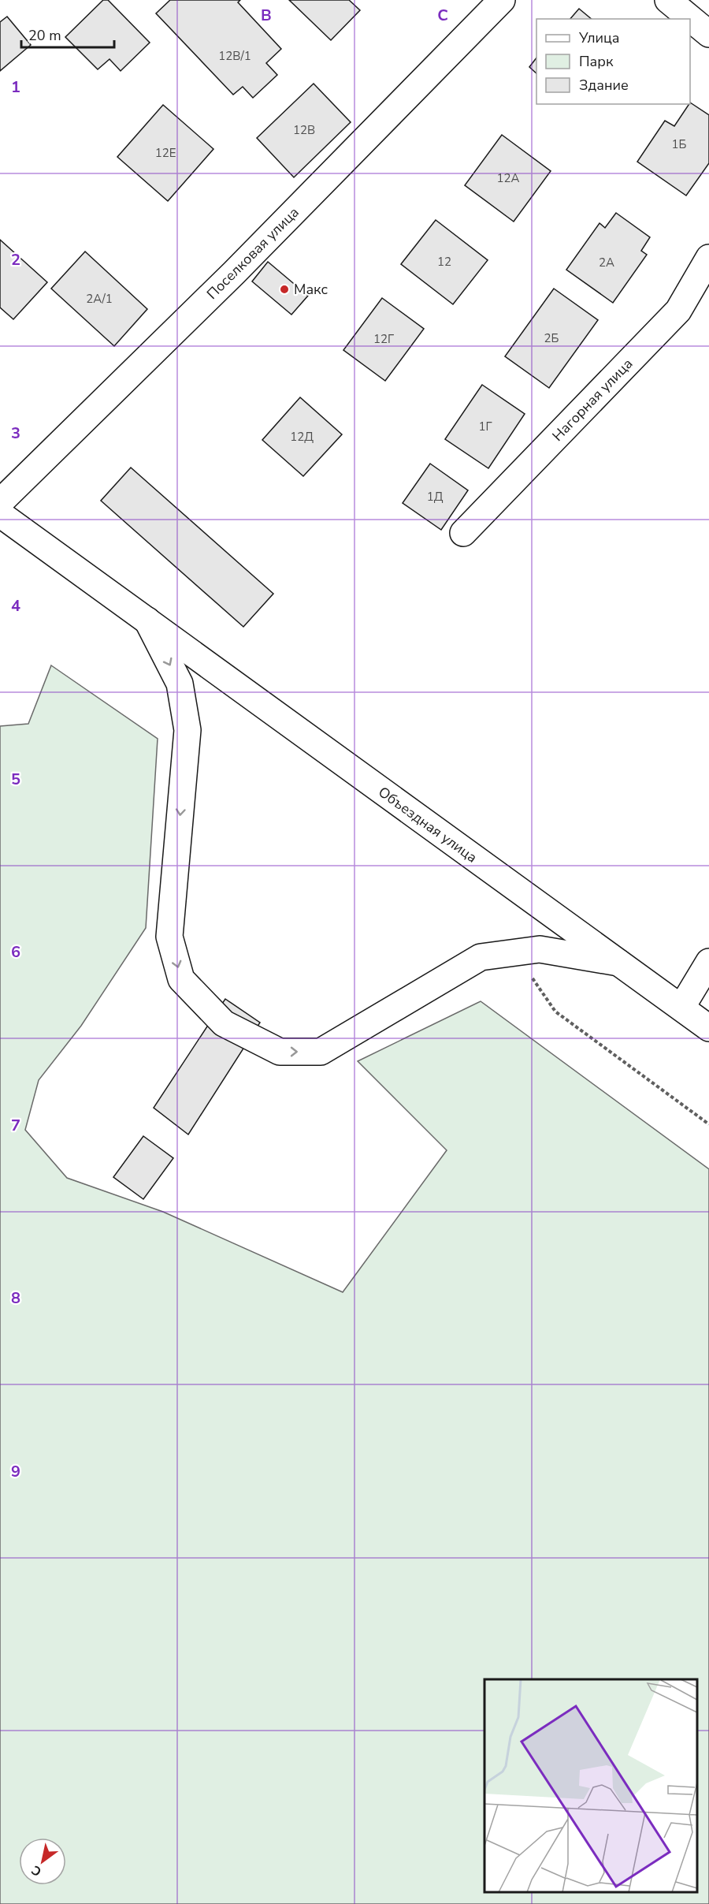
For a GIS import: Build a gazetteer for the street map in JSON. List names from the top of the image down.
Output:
{
  "streets": {
    "street": ["Поселковая улица", "Нагорная улица", "Объездная улица"]
  },
  "places": ["Макс"],
  "house_numbers": [
    "12В/1",
    "12В",
    "1Б",
    "12Е",
    "12А",
    "12",
    "2А",
    "2А/1",
    "2Б",
    "12Г",
    "1Г",
    "12Д",
    "1Д"
  ],
  "legend": ["Улица", "Парк", "Здание"],
  "scale_bar": "20 m",
  "north": "bottom left",
  "grid": {
    "columns": ["B", "C"],
    "rows": [
      "1",
      "2",
      "3",
      "4",
      "5",
      "6",
      "7",
      "8",
      "9"
    ]
  }
}
